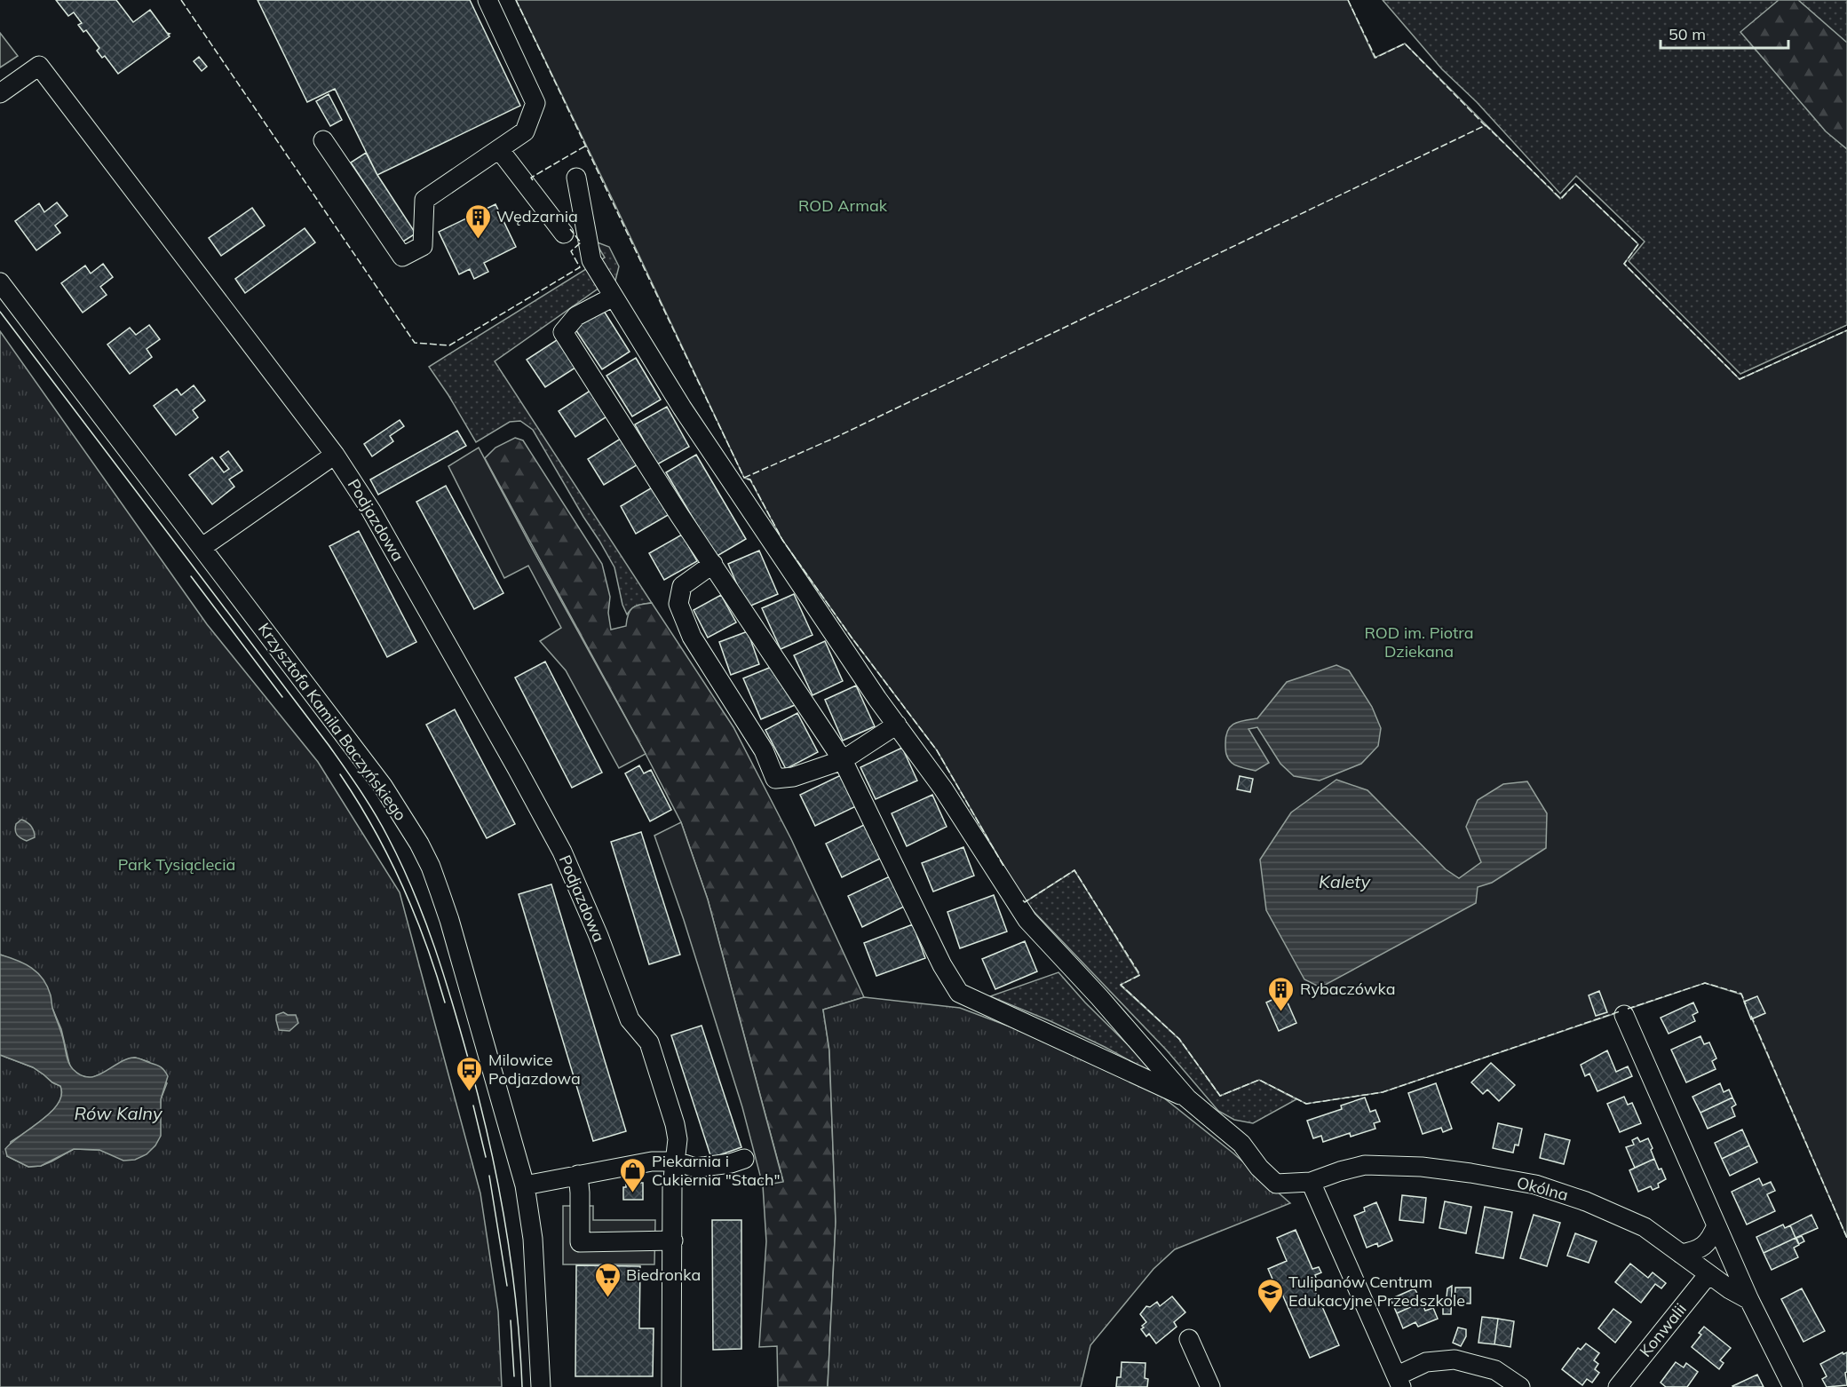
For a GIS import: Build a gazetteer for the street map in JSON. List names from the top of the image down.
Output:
{
  "streets": {
    "street": [
      "Podjazdowa",
      "Krzysztofa Kamila Baczyńskiego",
      "Okólna",
      "Konwalii"
    ]
  },
  "crossings": [
    ["Okólna", "Konwalii"]
  ],
  "water": ["Kalety", "Rów Kalny"],
  "parks": ["ROD Armak", "ROD im. Piotra Dziekana", "Park Tysiąclecia"],
  "places": {
    "building": ["Wędzarnia", "Rybaczówka"],
    "bus stop": ["Milowice Podjazdowa"],
    "shop": ["Piekarnia i Cukiernia \"Stach\""],
    "supermarket": ["Biedronka"],
    "school or university": ["Tulipanów Centrum Edukacyjne Przedszkole"]
  },
  "scale_bar": "50 m"
}
